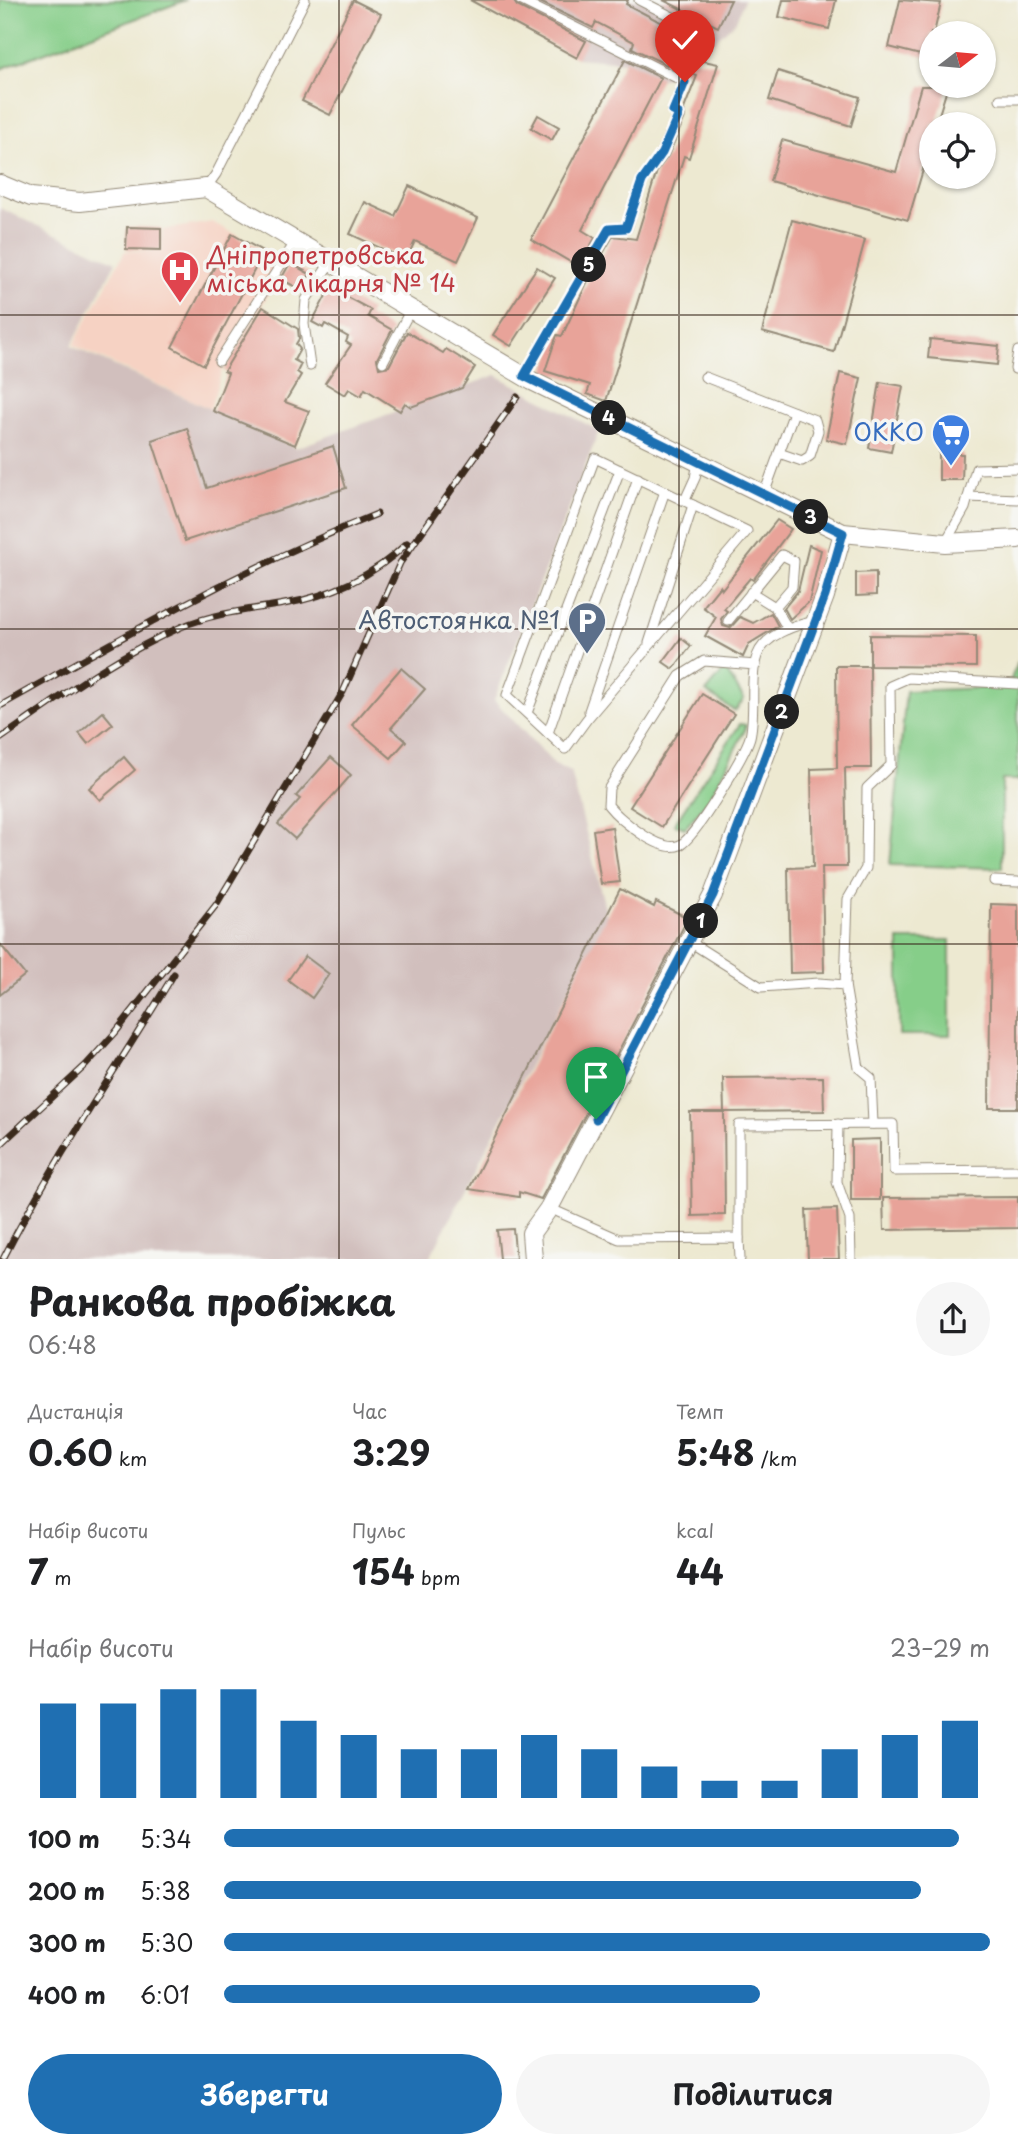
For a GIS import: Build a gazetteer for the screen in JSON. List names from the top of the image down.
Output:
{
  "places": {
    "hospital": ["Дніпропетровська міська лікарня № 14"],
    "supermarket": ["OKKO"],
    "parking": ["Автостоянка №1"]
  },
  "north": "right",
  "page": {
    "pins": [
      "5",
      "4",
      "3",
      "2",
      "1"
    ],
    "heading": ["Ранкова пробіжка", "06:48"],
    "stats": [
      ["Дистанція", "0.60 km"],
      ["Час", "3:29"],
      ["Темп", "5:48 /km"],
      ["Набір висоти", "7 m"],
      ["Пульс", "154 bpm"],
      ["kcal", "44"]
    ],
    "chart": ["Набір висоти", "23–29 m"],
    "list": [
      {
        "name": "100 m",
        "note": "5:34"
      },
      {
        "name": "200 m",
        "note": "5:38"
      },
      {
        "name": "300 m",
        "note": "5:30"
      },
      {
        "name": "400 m",
        "note": "6:01"
      }
    ],
    "buttons": ["Зберегти", "Поділитися"]
  }
}
